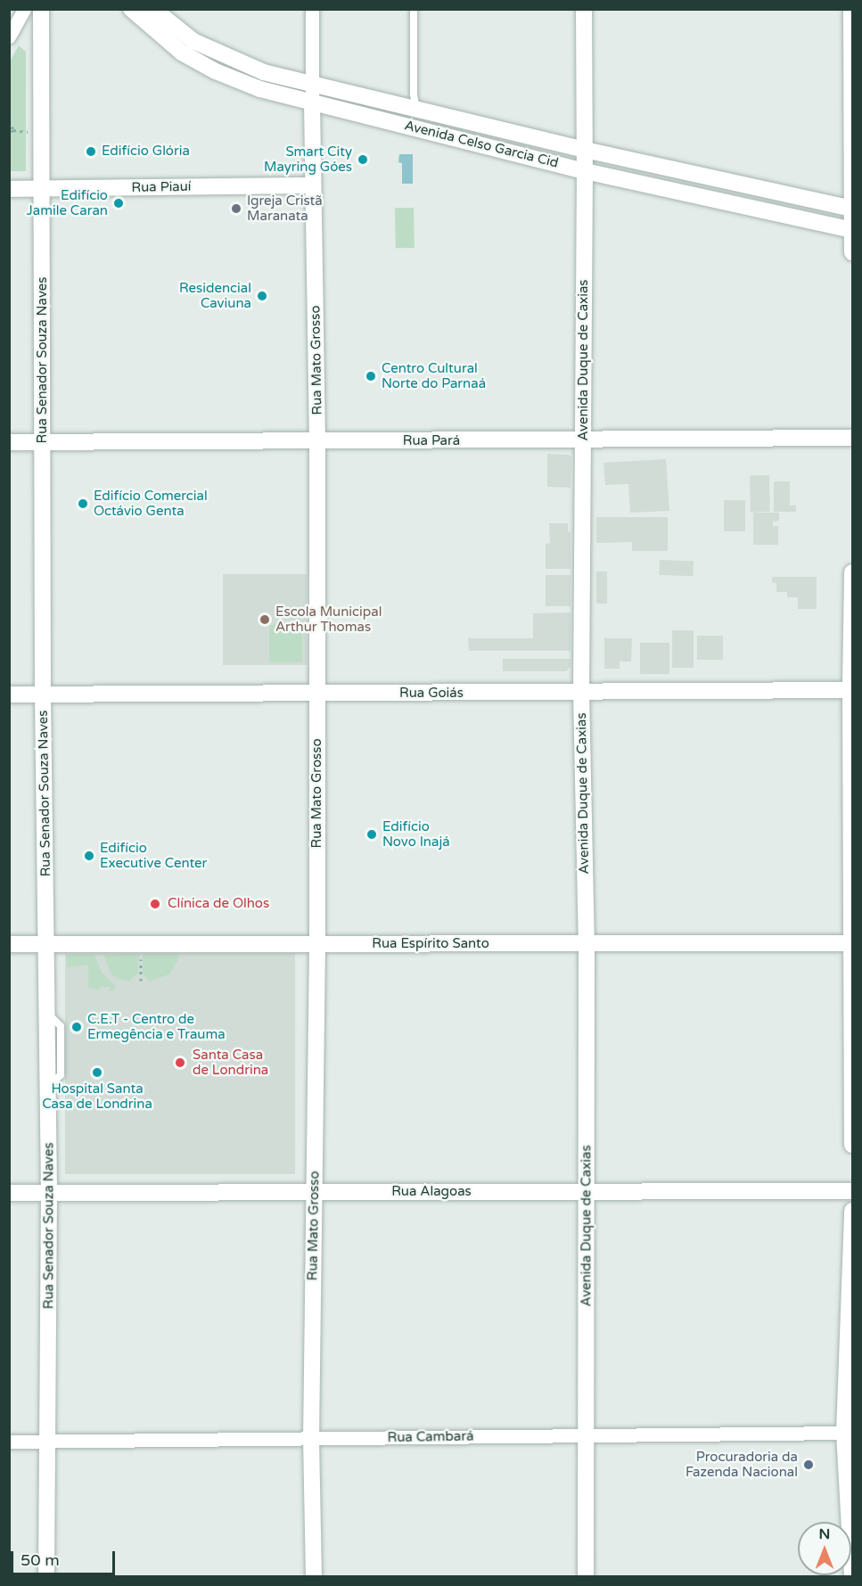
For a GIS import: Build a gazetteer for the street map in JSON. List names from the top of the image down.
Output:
{
  "streets": {
    "street": [
      "Avenida Celso Garcia Cid",
      "Rua Piauí",
      "Rua Senador Souza Naves",
      "Rua Mato Grosso",
      "Avenida Duque de Caxias",
      "Rua Pará",
      "Rua Goiás",
      "Rua Espírito Santo",
      "Rua Alagoas",
      "Rua Cambará"
    ]
  },
  "crossings": [
    ["Avenida Celso Garcia Cid", "Rua Mato Grosso"],
    ["Avenida Celso Garcia Cid", "Avenida Duque de Caxias"],
    ["Rua Piauí", "Rua Senador Souza Naves"],
    ["Rua Piauí", "Rua Mato Grosso"],
    ["Rua Senador Souza Naves", "Rua Pará"],
    ["Rua Senador Souza Naves", "Rua Goiás"],
    ["Rua Senador Souza Naves", "Rua Espírito Santo"],
    ["Rua Senador Souza Naves", "Rua Alagoas"],
    ["Rua Senador Souza Naves", "Rua Cambará"],
    ["Rua Mato Grosso", "Rua Pará"],
    ["Rua Mato Grosso", "Rua Goiás"],
    ["Rua Mato Grosso", "Rua Espírito Santo"],
    ["Rua Mato Grosso", "Rua Alagoas"],
    ["Rua Mato Grosso", "Rua Cambará"],
    ["Avenida Duque de Caxias", "Rua Pará"],
    ["Avenida Duque de Caxias", "Rua Goiás"],
    ["Avenida Duque de Caxias", "Rua Espírito Santo"],
    ["Avenida Duque de Caxias", "Rua Alagoas"],
    ["Avenida Duque de Caxias", "Rua Cambará"]
  ],
  "places": [
    "Edifício Glória",
    "Smart City Mayring Góes",
    "Edifício Jamile Caran",
    "Igreja Cristã Maranata",
    "Residencial Caviuna",
    "Centro Cultural Norte do Parnaá",
    "Edifício Comercial Octávio Genta",
    "Escola Municipal Arthur Thomas",
    "Edifício Novo Inajá",
    "Edifício Executive Center",
    "Clínica de Olhos",
    "C.E.T - Centro de Ermegência e Trauma",
    "Santa Casa de Londrina",
    "Hospital Santa Casa de Londrina",
    "Procuradoria da Fazenda Nacional"
  ],
  "scale_bar": "50 m",
  "north": "top"
}
